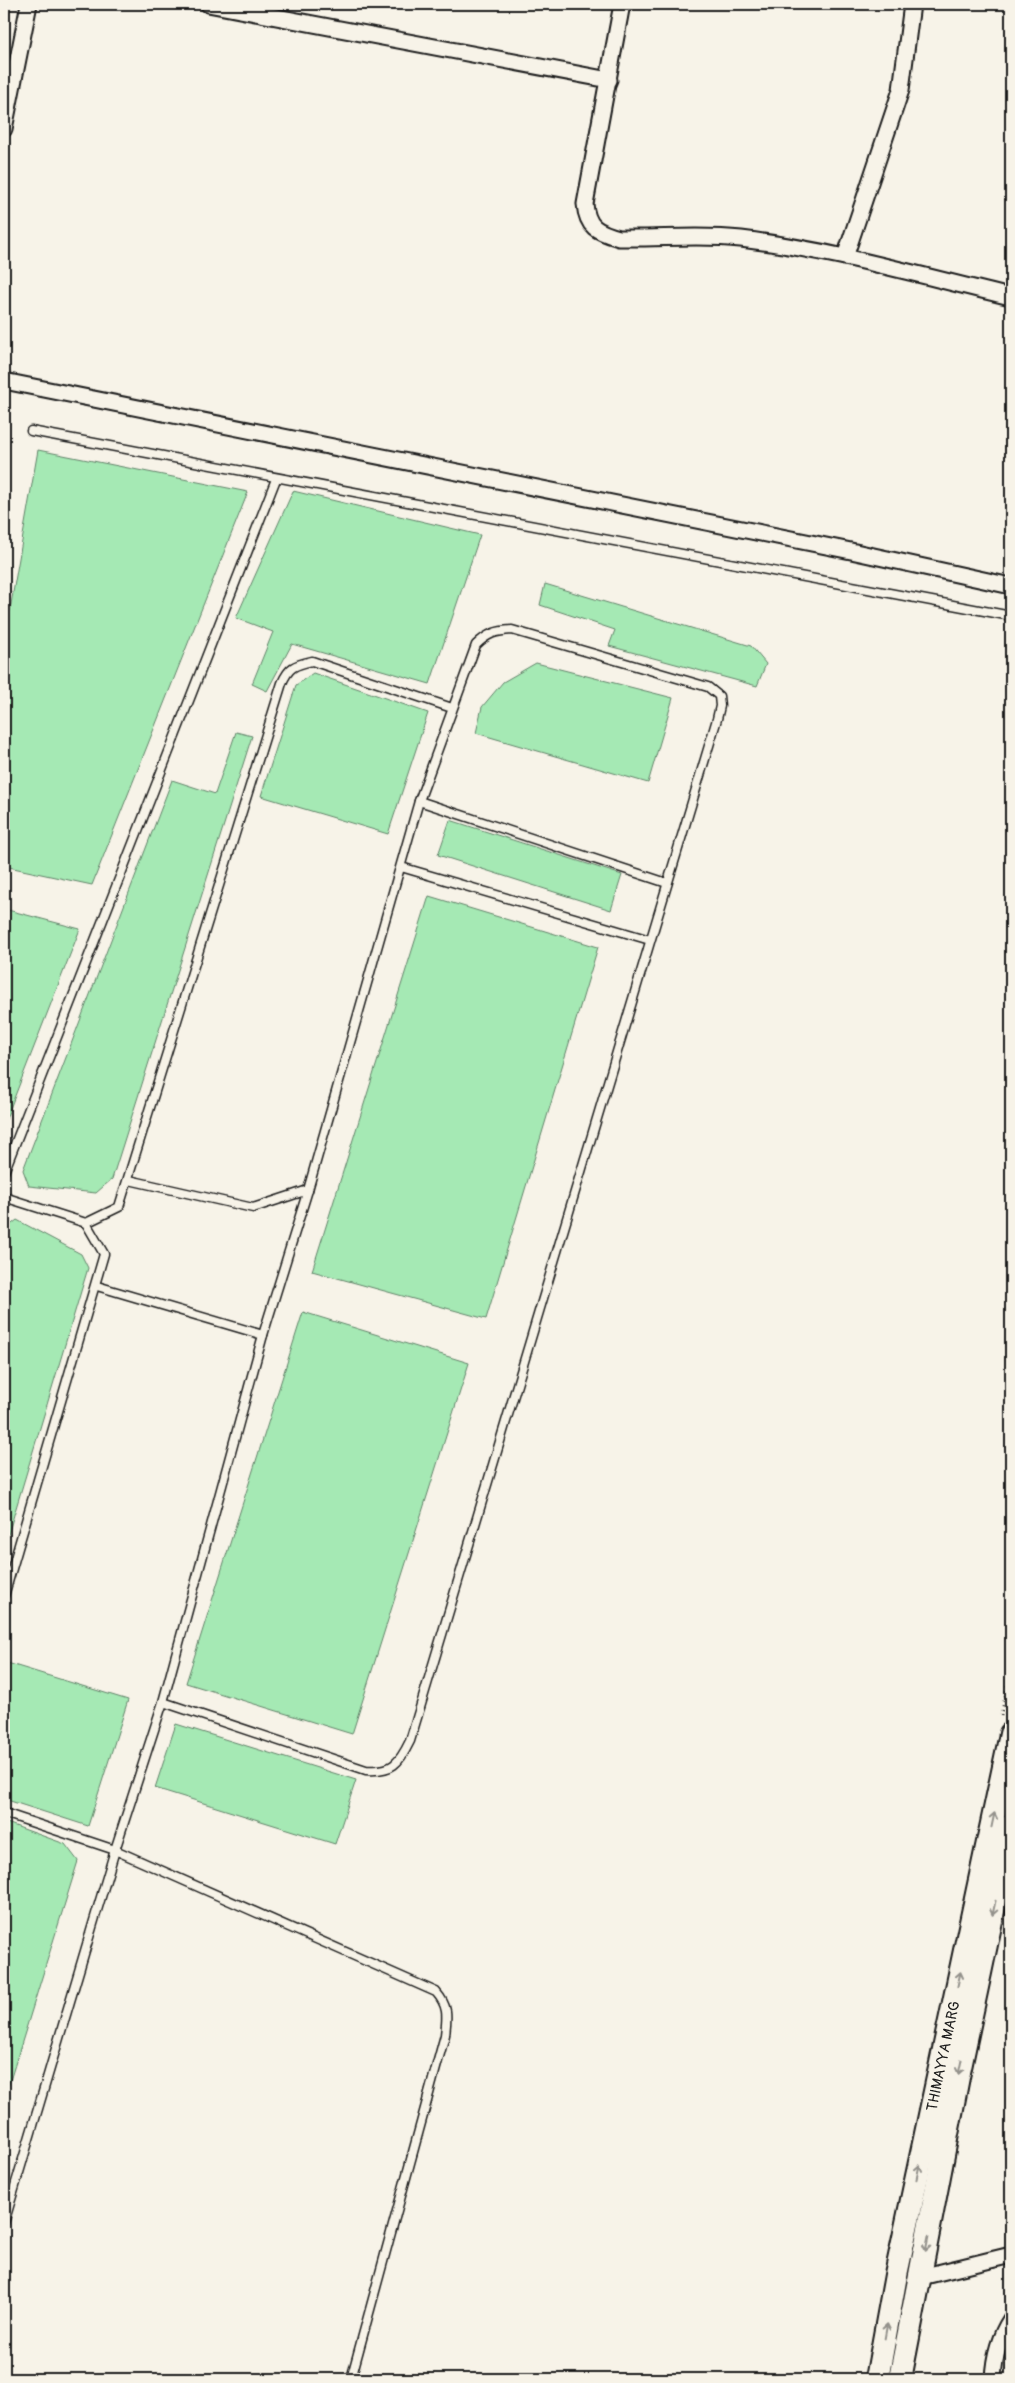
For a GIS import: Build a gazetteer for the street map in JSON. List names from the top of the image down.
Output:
{
  "streets": {
    "street": ["THIMAYYA MARG"]
  }
}
